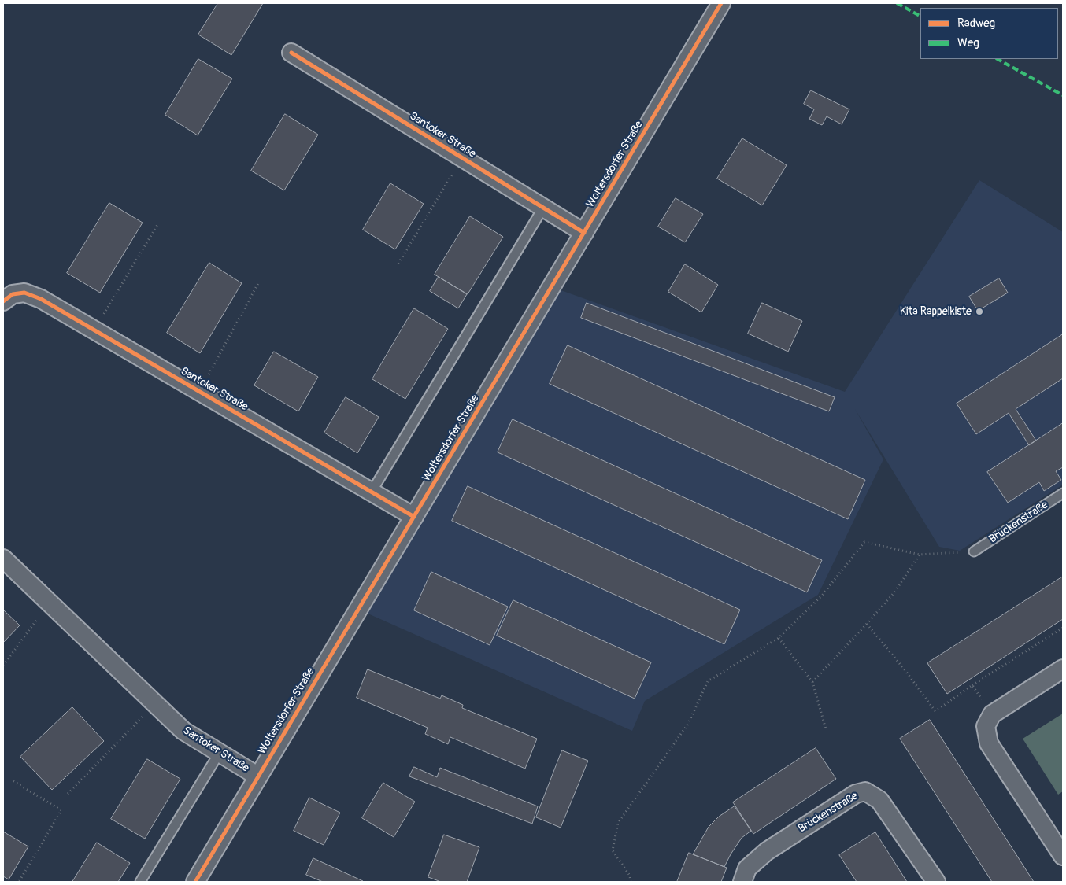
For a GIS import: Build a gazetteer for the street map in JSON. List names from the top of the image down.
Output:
{
  "streets": {
    "street": ["Santoker Straße", "Woltersdorfer Straße", "Brückenstraße"]
  },
  "crossings": [
    ["Santoker Straße", "Woltersdorfer Straße"]
  ],
  "places": ["Kita Rappelkiste"],
  "legend": ["Radweg", "Weg"]
}
